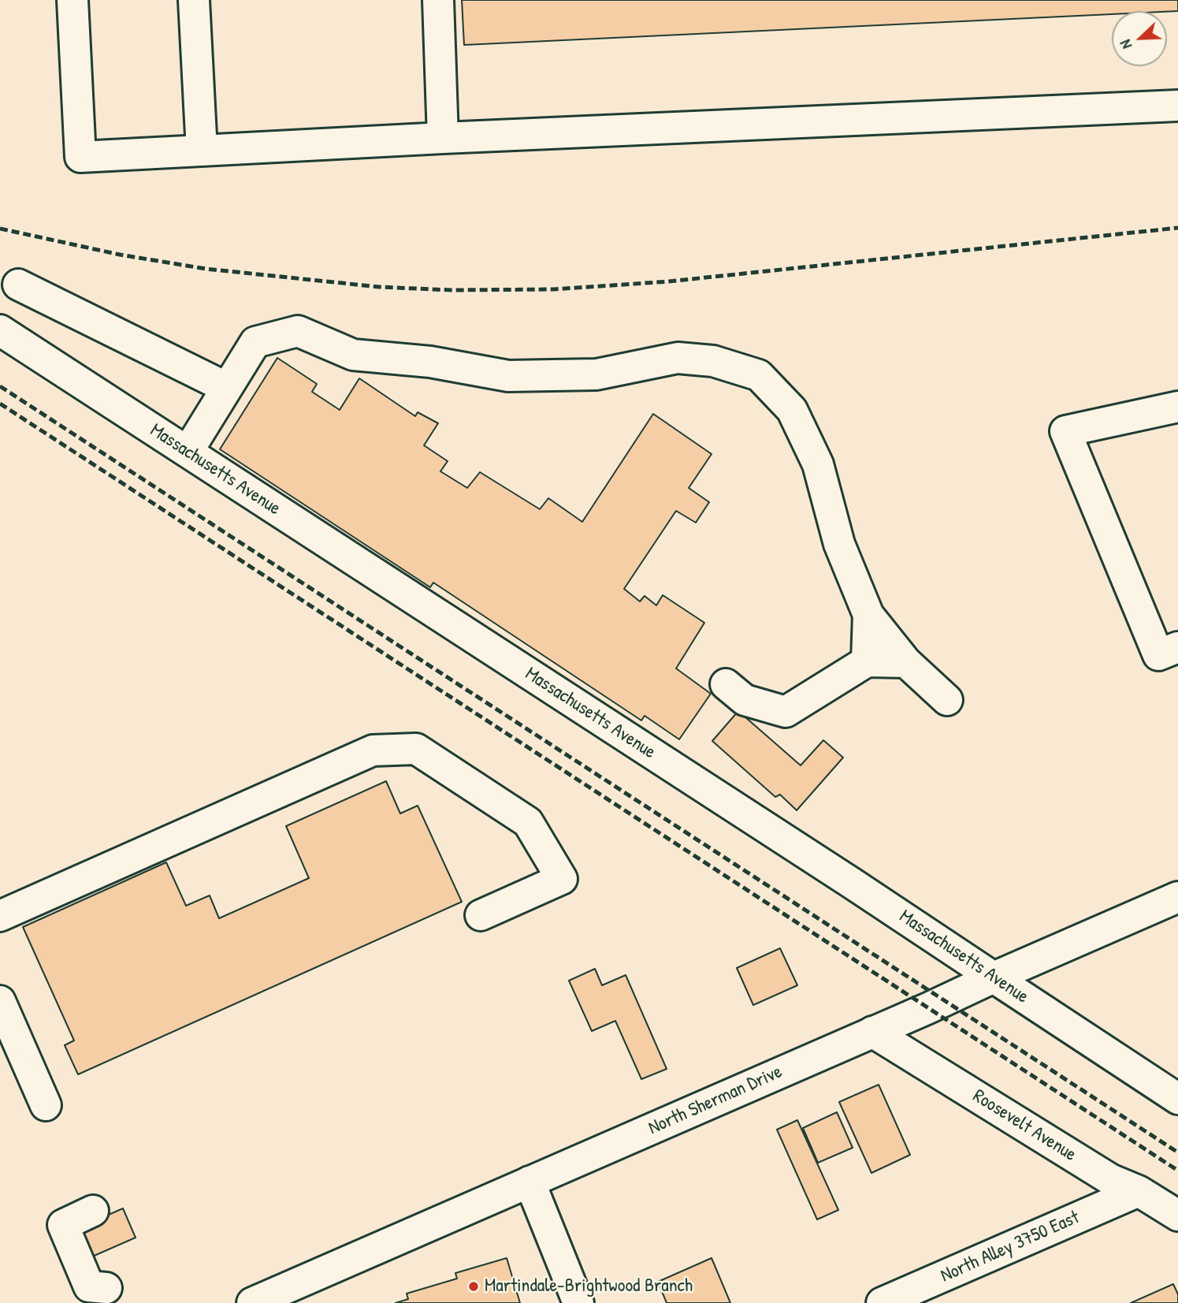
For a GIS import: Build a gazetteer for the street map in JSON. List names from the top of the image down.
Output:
{
  "streets": {
    "main road": [
      "Massachusetts Avenue",
      "North Sherman Drive",
      "Roosevelt Avenue",
      "North Alley 3750 East"
    ]
  },
  "crossings": [
    ["Massachusetts Avenue", "North Sherman Drive"],
    ["North Sherman Drive", "Roosevelt Avenue"],
    ["Roosevelt Avenue", "North Alley 3750 East"]
  ],
  "places": ["Martindale-Brightwood Branch"],
  "north": "bottom left"
}
